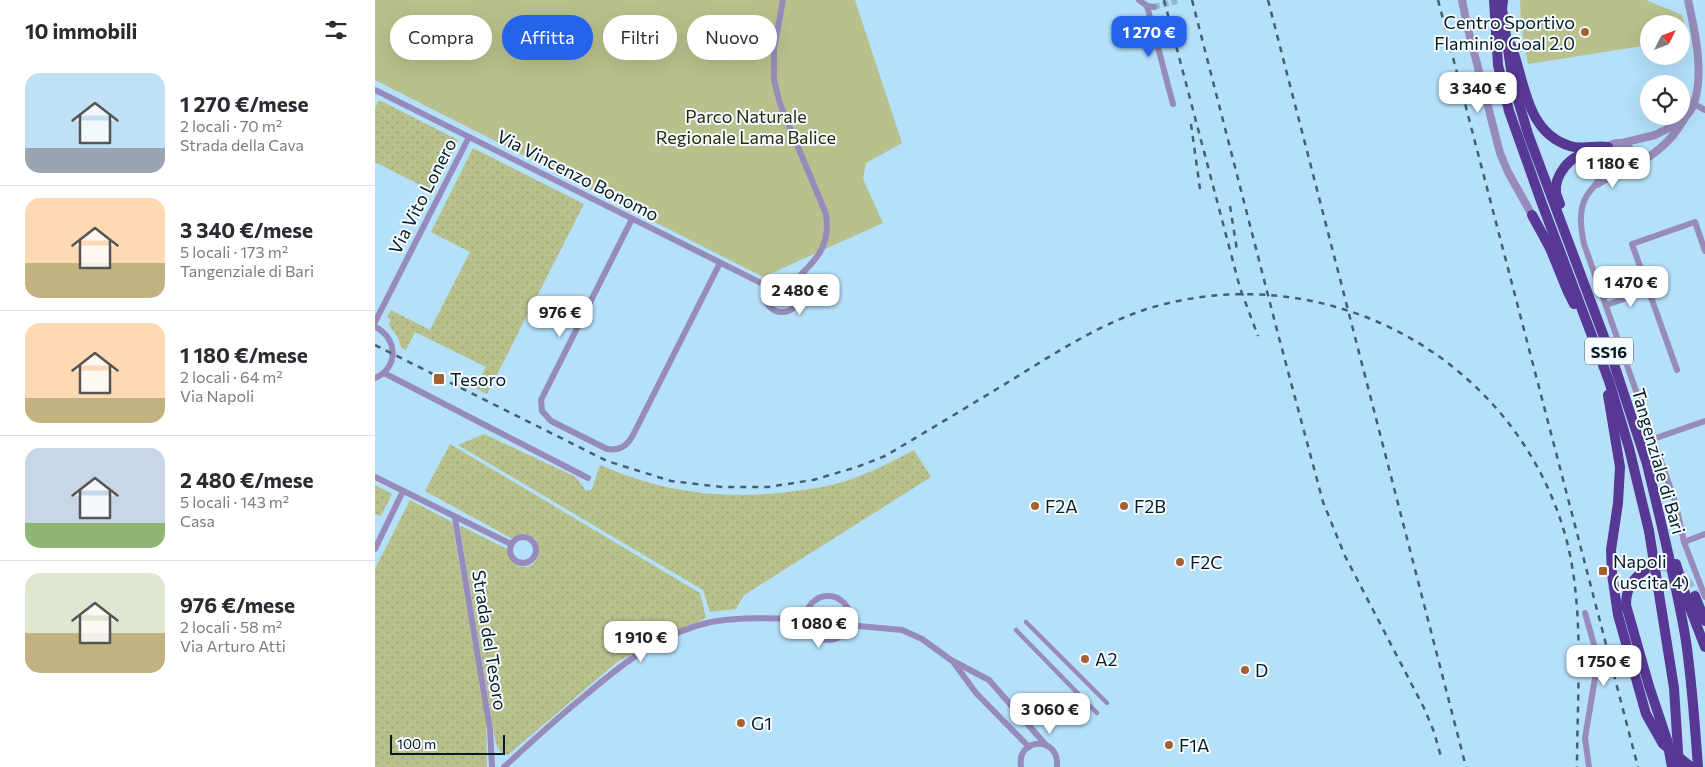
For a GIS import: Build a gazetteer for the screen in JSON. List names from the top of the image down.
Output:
{
  "streets": {
    "highway": ["SS16", "Tangenziale di Bari"],
    "street": ["Via Vincenzo Bonomo", "Via Vito Lonero", "Strada del Tesoro"]
  },
  "crossings": [
    ["Via Vincenzo Bonomo", "Via Vito Lonero"]
  ],
  "parks": ["Parco Naturale Regionale Lama Balice"],
  "places": {
    "other": [
      "Centro Sportivo Flaminio Goal 2.0",
      "F2A",
      "F2B",
      "F2C",
      "A2",
      "D",
      "G1",
      "F1A"
    ],
    "transit": ["Tesoro", "Napoli (uscita 4)"]
  },
  "scale_bar": "100 m",
  "north": "top right",
  "page": {
    "heading": "10 immobili",
    "chip": [
      "Compra",
      "Affitta",
      "Filtri",
      "Nuovo"
    ],
    "price": [
      "1 270 €",
      "3 340 €",
      "1 180 €",
      "1 470 €",
      "2 480 €",
      "976 €",
      "1 080 €",
      "1 910 €",
      "1 750 €",
      "3 060 €"
    ],
    "list": [
      {
        "name": "1 270 €/mese",
        "note": "2 locali · 70 m² · Strada della Cava"
      },
      {
        "name": "3 340 €/mese",
        "note": "5 locali · 173 m² · Tangenziale di Bari"
      },
      {
        "name": "1 180 €/mese",
        "note": "2 locali · 64 m² · Via Napoli"
      },
      {
        "name": "2 480 €/mese",
        "note": "5 locali · 143 m² · Casa"
      },
      {
        "name": "976 €/mese",
        "note": "2 locali · 58 m² · Via Arturo Atti"
      }
    ],
    "scale": "100 m"
  }
}
